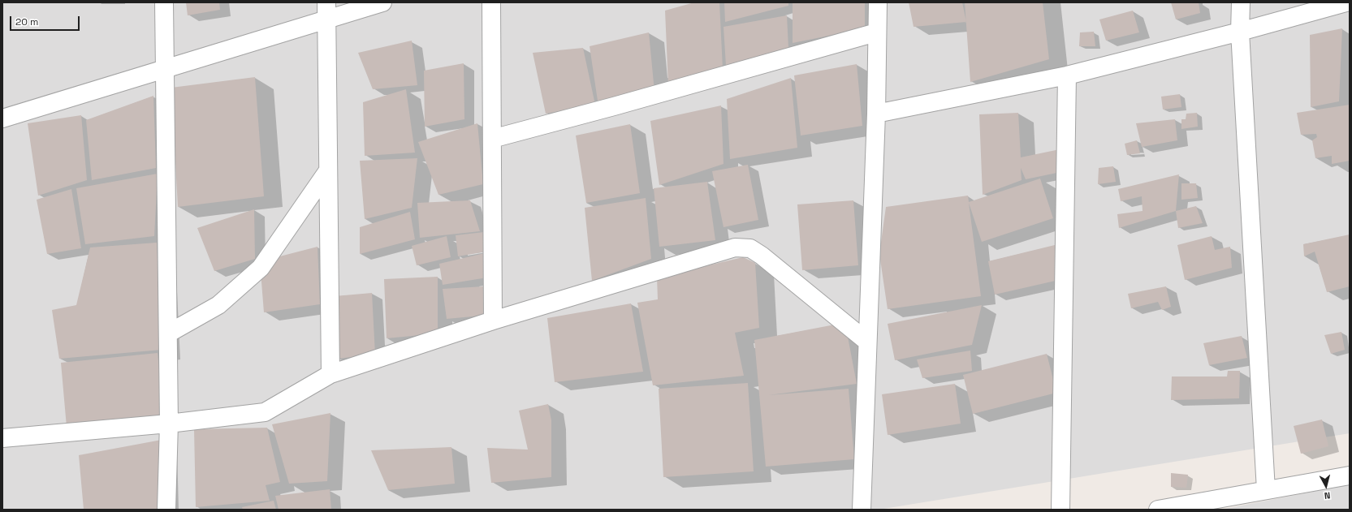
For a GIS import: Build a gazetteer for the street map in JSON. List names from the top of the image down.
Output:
{
  "scale_bar": "20 m",
  "north": "bottom"
}
